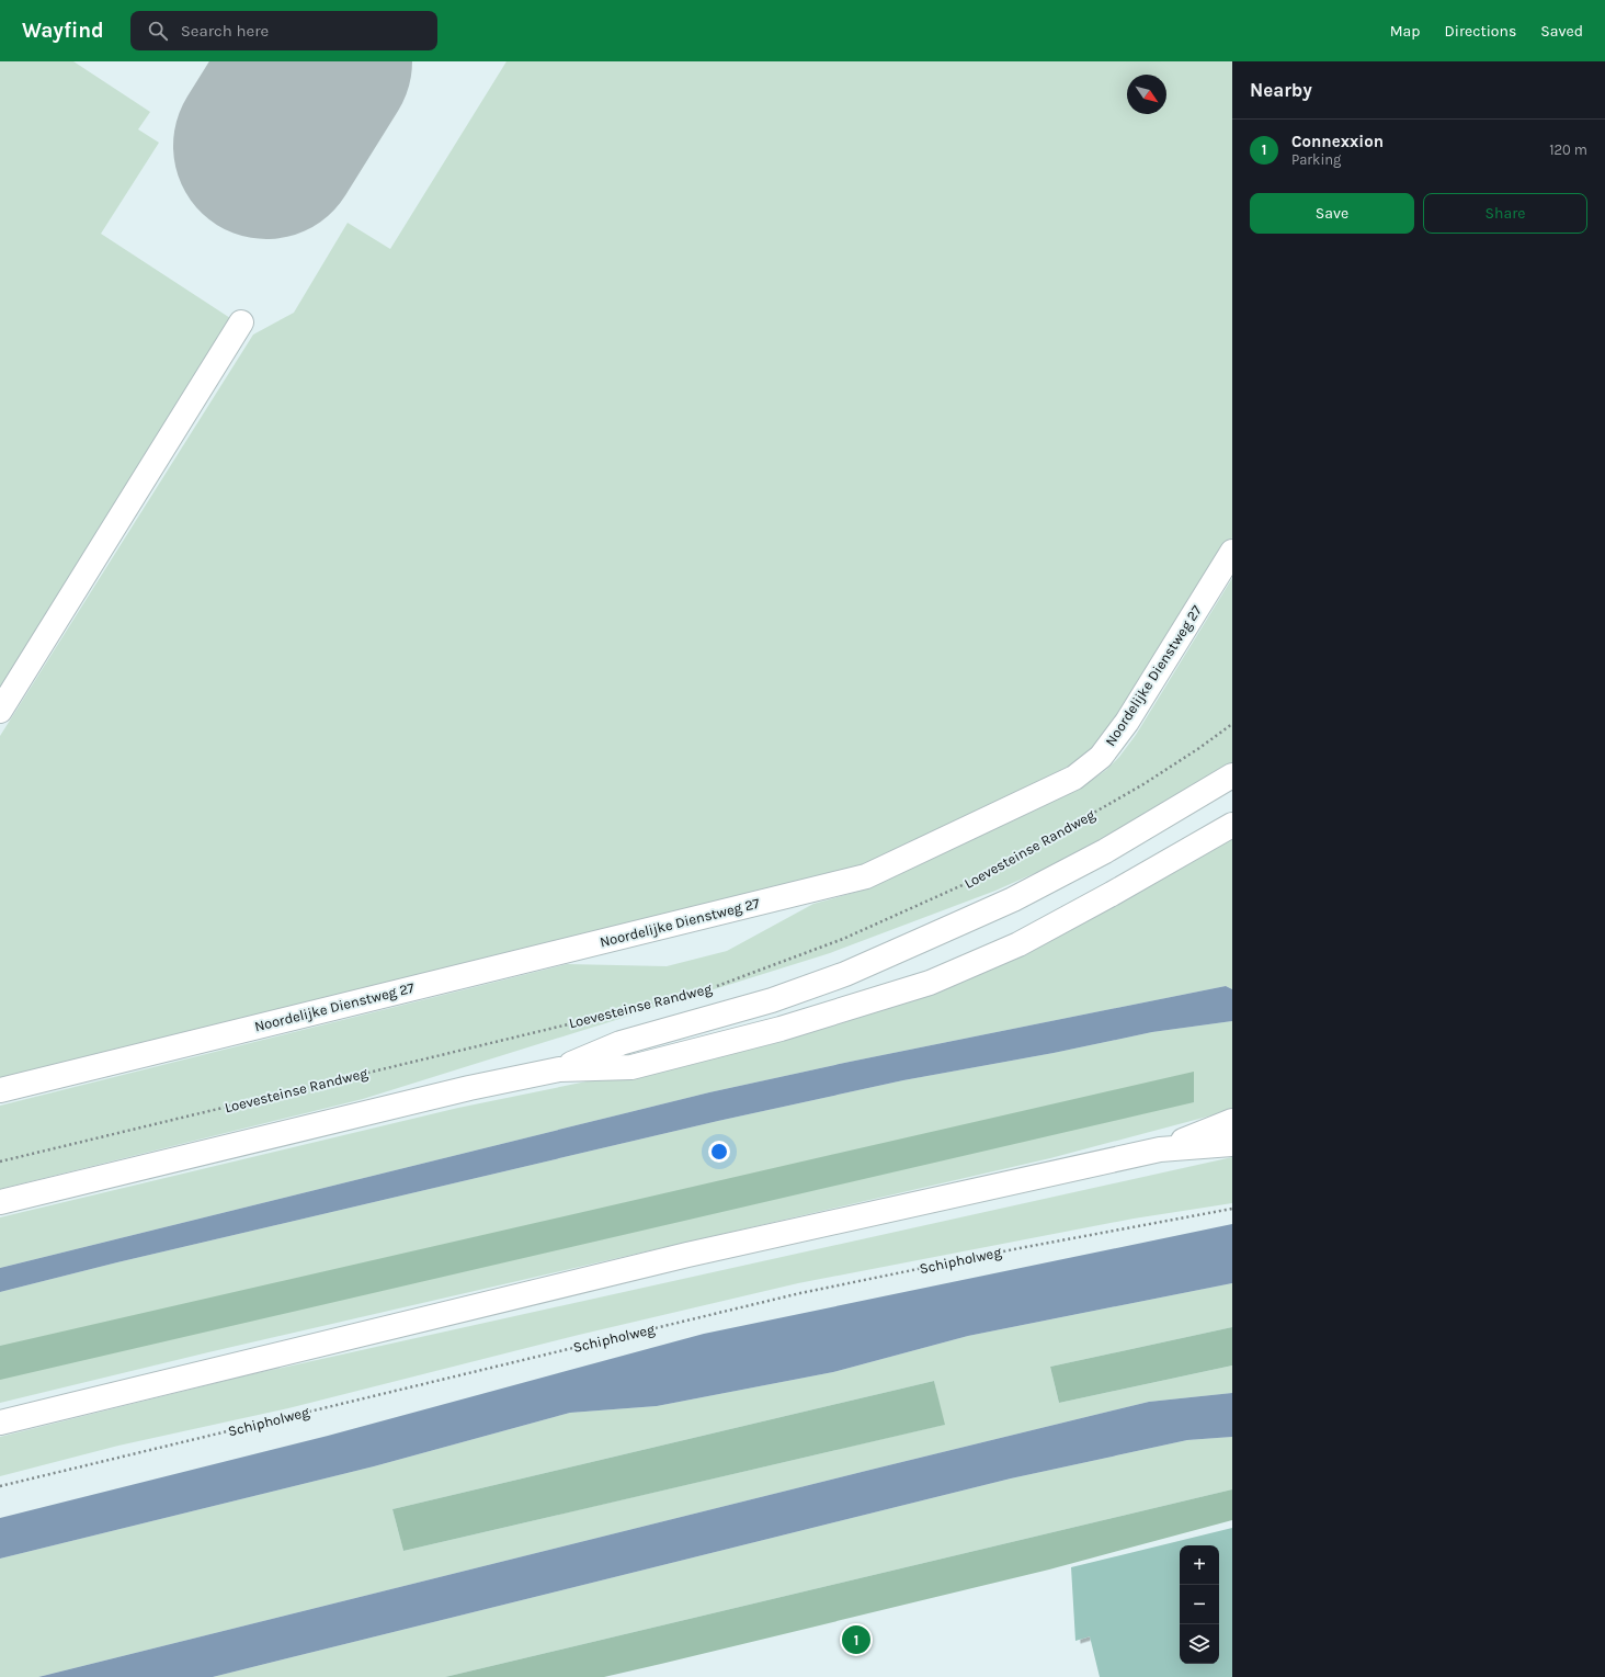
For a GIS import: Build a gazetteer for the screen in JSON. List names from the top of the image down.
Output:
{
  "streets": {
    "street": ["Noordelijke Dienstweg 27", "Loevesteinse Randweg"],
    "path": ["Schipholweg"]
  },
  "north": "bottom right",
  "page": {
    "header": "Wayfind",
    "search": "Search here",
    "nav": ["Map", "Directions", "Saved"],
    "heading": "Nearby",
    "list": [
      {
        "mark": "1",
        "name": "Connexxion",
        "note": "Parking",
        "value": "120 m"
      }
    ],
    "buttons": ["Save", "Share"],
    "map_buttons": ["+", "−"],
    "pins": "1"
  }
}
